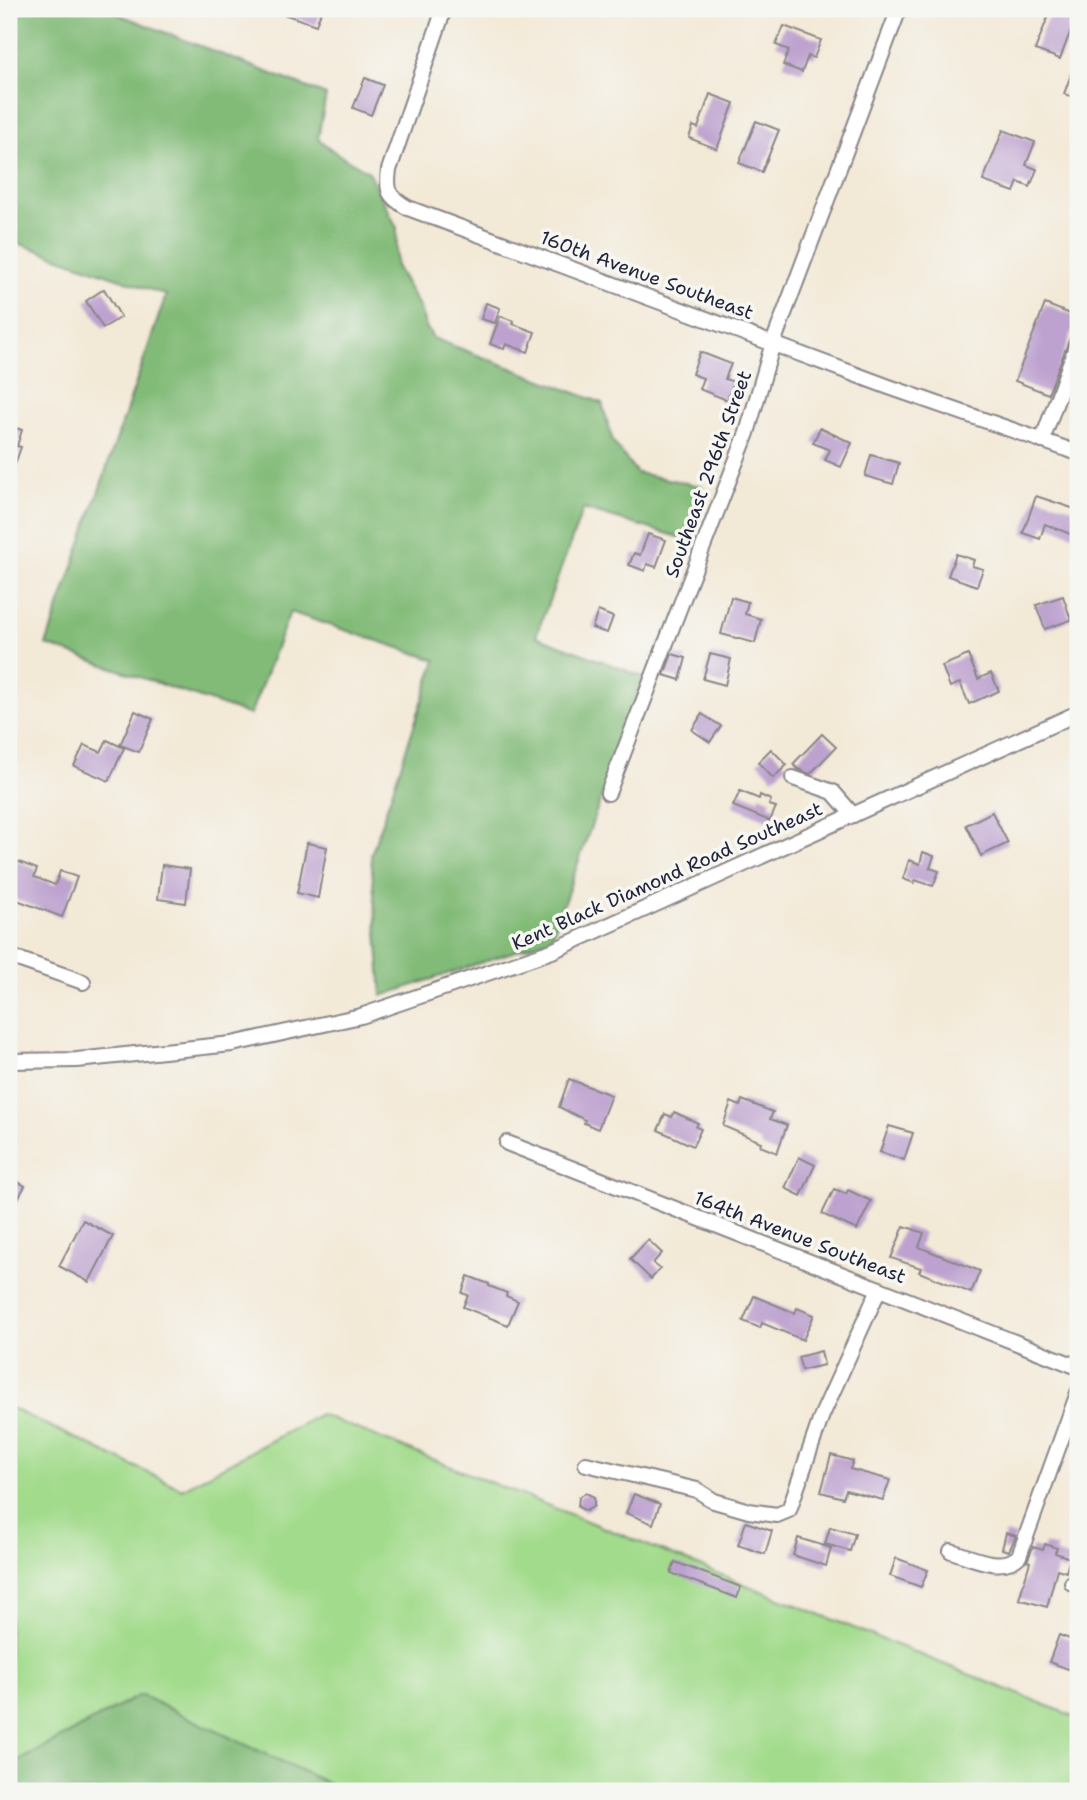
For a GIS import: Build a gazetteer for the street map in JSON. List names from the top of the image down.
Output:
{
  "streets": {
    "street": [
      "160th Avenue Southeast",
      "Southeast 296th Street",
      "Kent Black Diamond Road Southeast",
      "164th Avenue Southeast"
    ]
  },
  "crossings": [
    ["160th Avenue Southeast", "Southeast 296th Street"]
  ]
}
